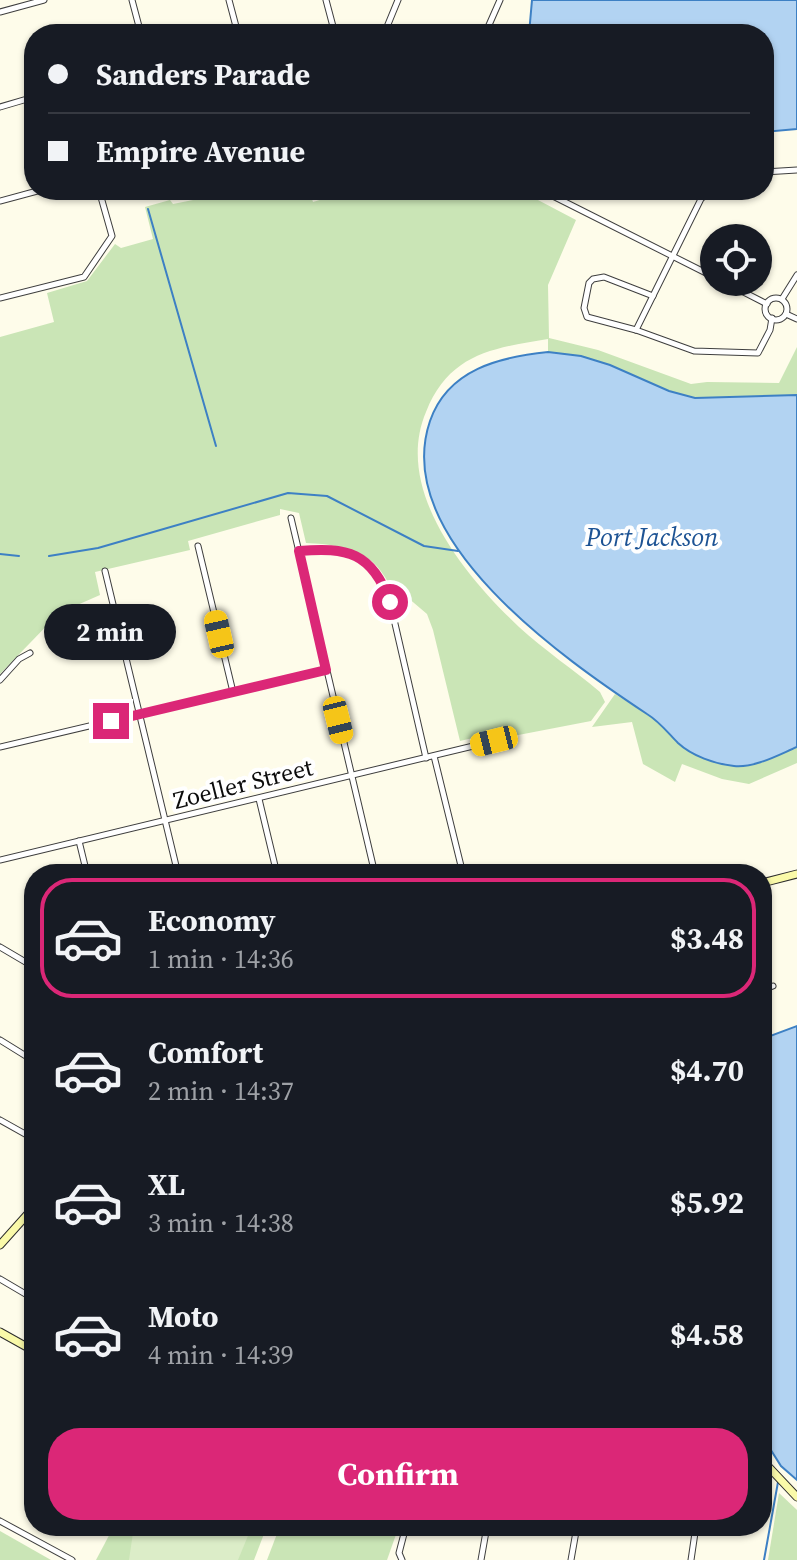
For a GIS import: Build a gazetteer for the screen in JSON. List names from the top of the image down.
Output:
{
  "streets": {
    "street": ["Zoeller Street"]
  },
  "water": ["Port Jackson"],
  "page": {
    "banner": ["Sanders Parade", "Empire Avenue"],
    "bubble": "2 min",
    "list": [
      {
        "name": "Economy",
        "note": "1 min · 14:36",
        "value": "$3.48"
      },
      {
        "name": "Comfort",
        "note": "2 min · 14:37",
        "value": "$4.70"
      },
      {
        "name": "XL",
        "note": "3 min · 14:38",
        "value": "$5.92"
      },
      {
        "name": "Moto",
        "note": "4 min · 14:39",
        "value": "$4.58"
      }
    ],
    "buttons": "Confirm"
  }
}
